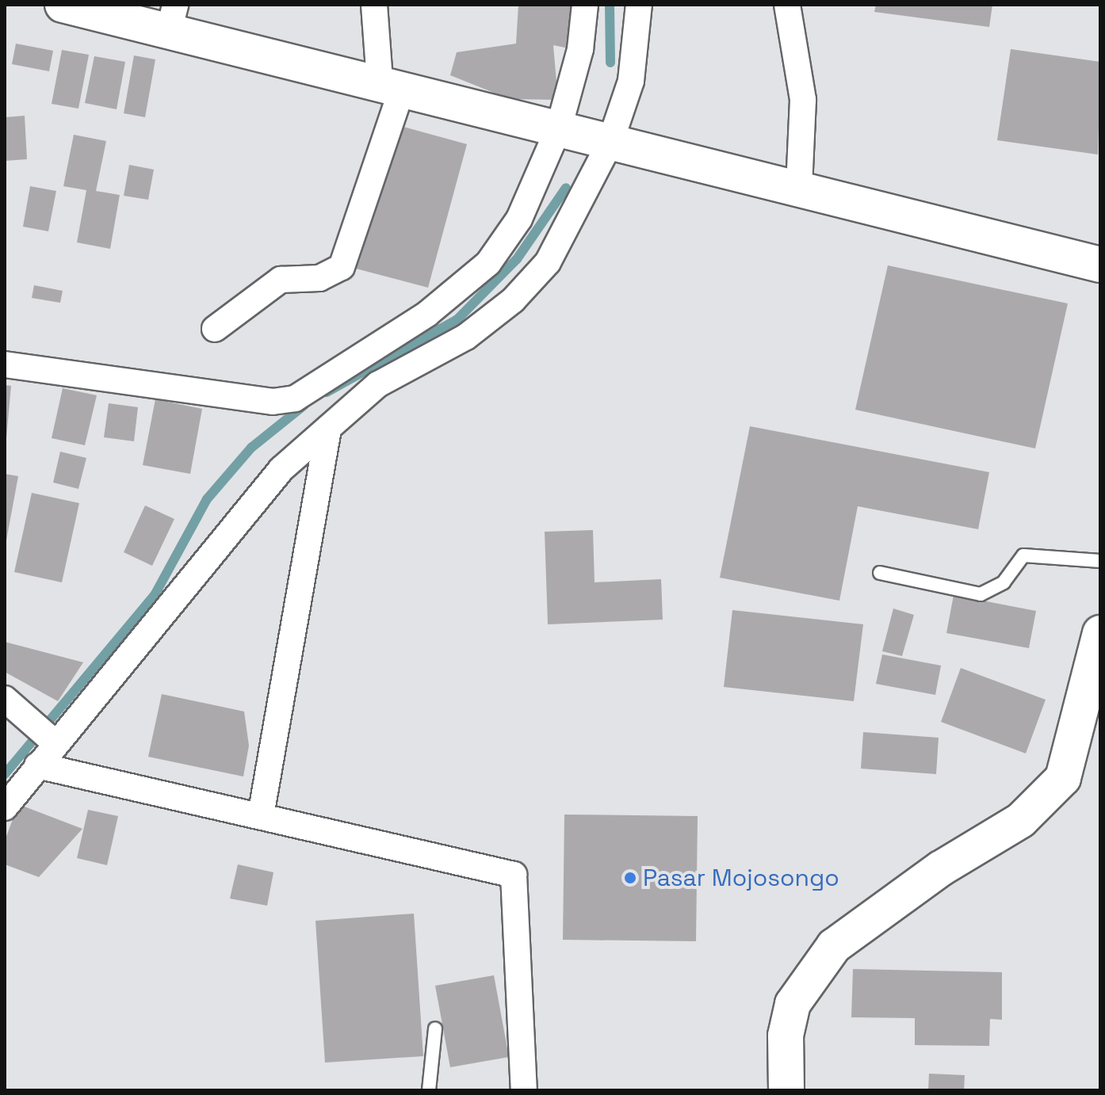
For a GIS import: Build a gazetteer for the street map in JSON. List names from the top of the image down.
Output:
{
  "places": ["Pasar Mojosongo"]
}
